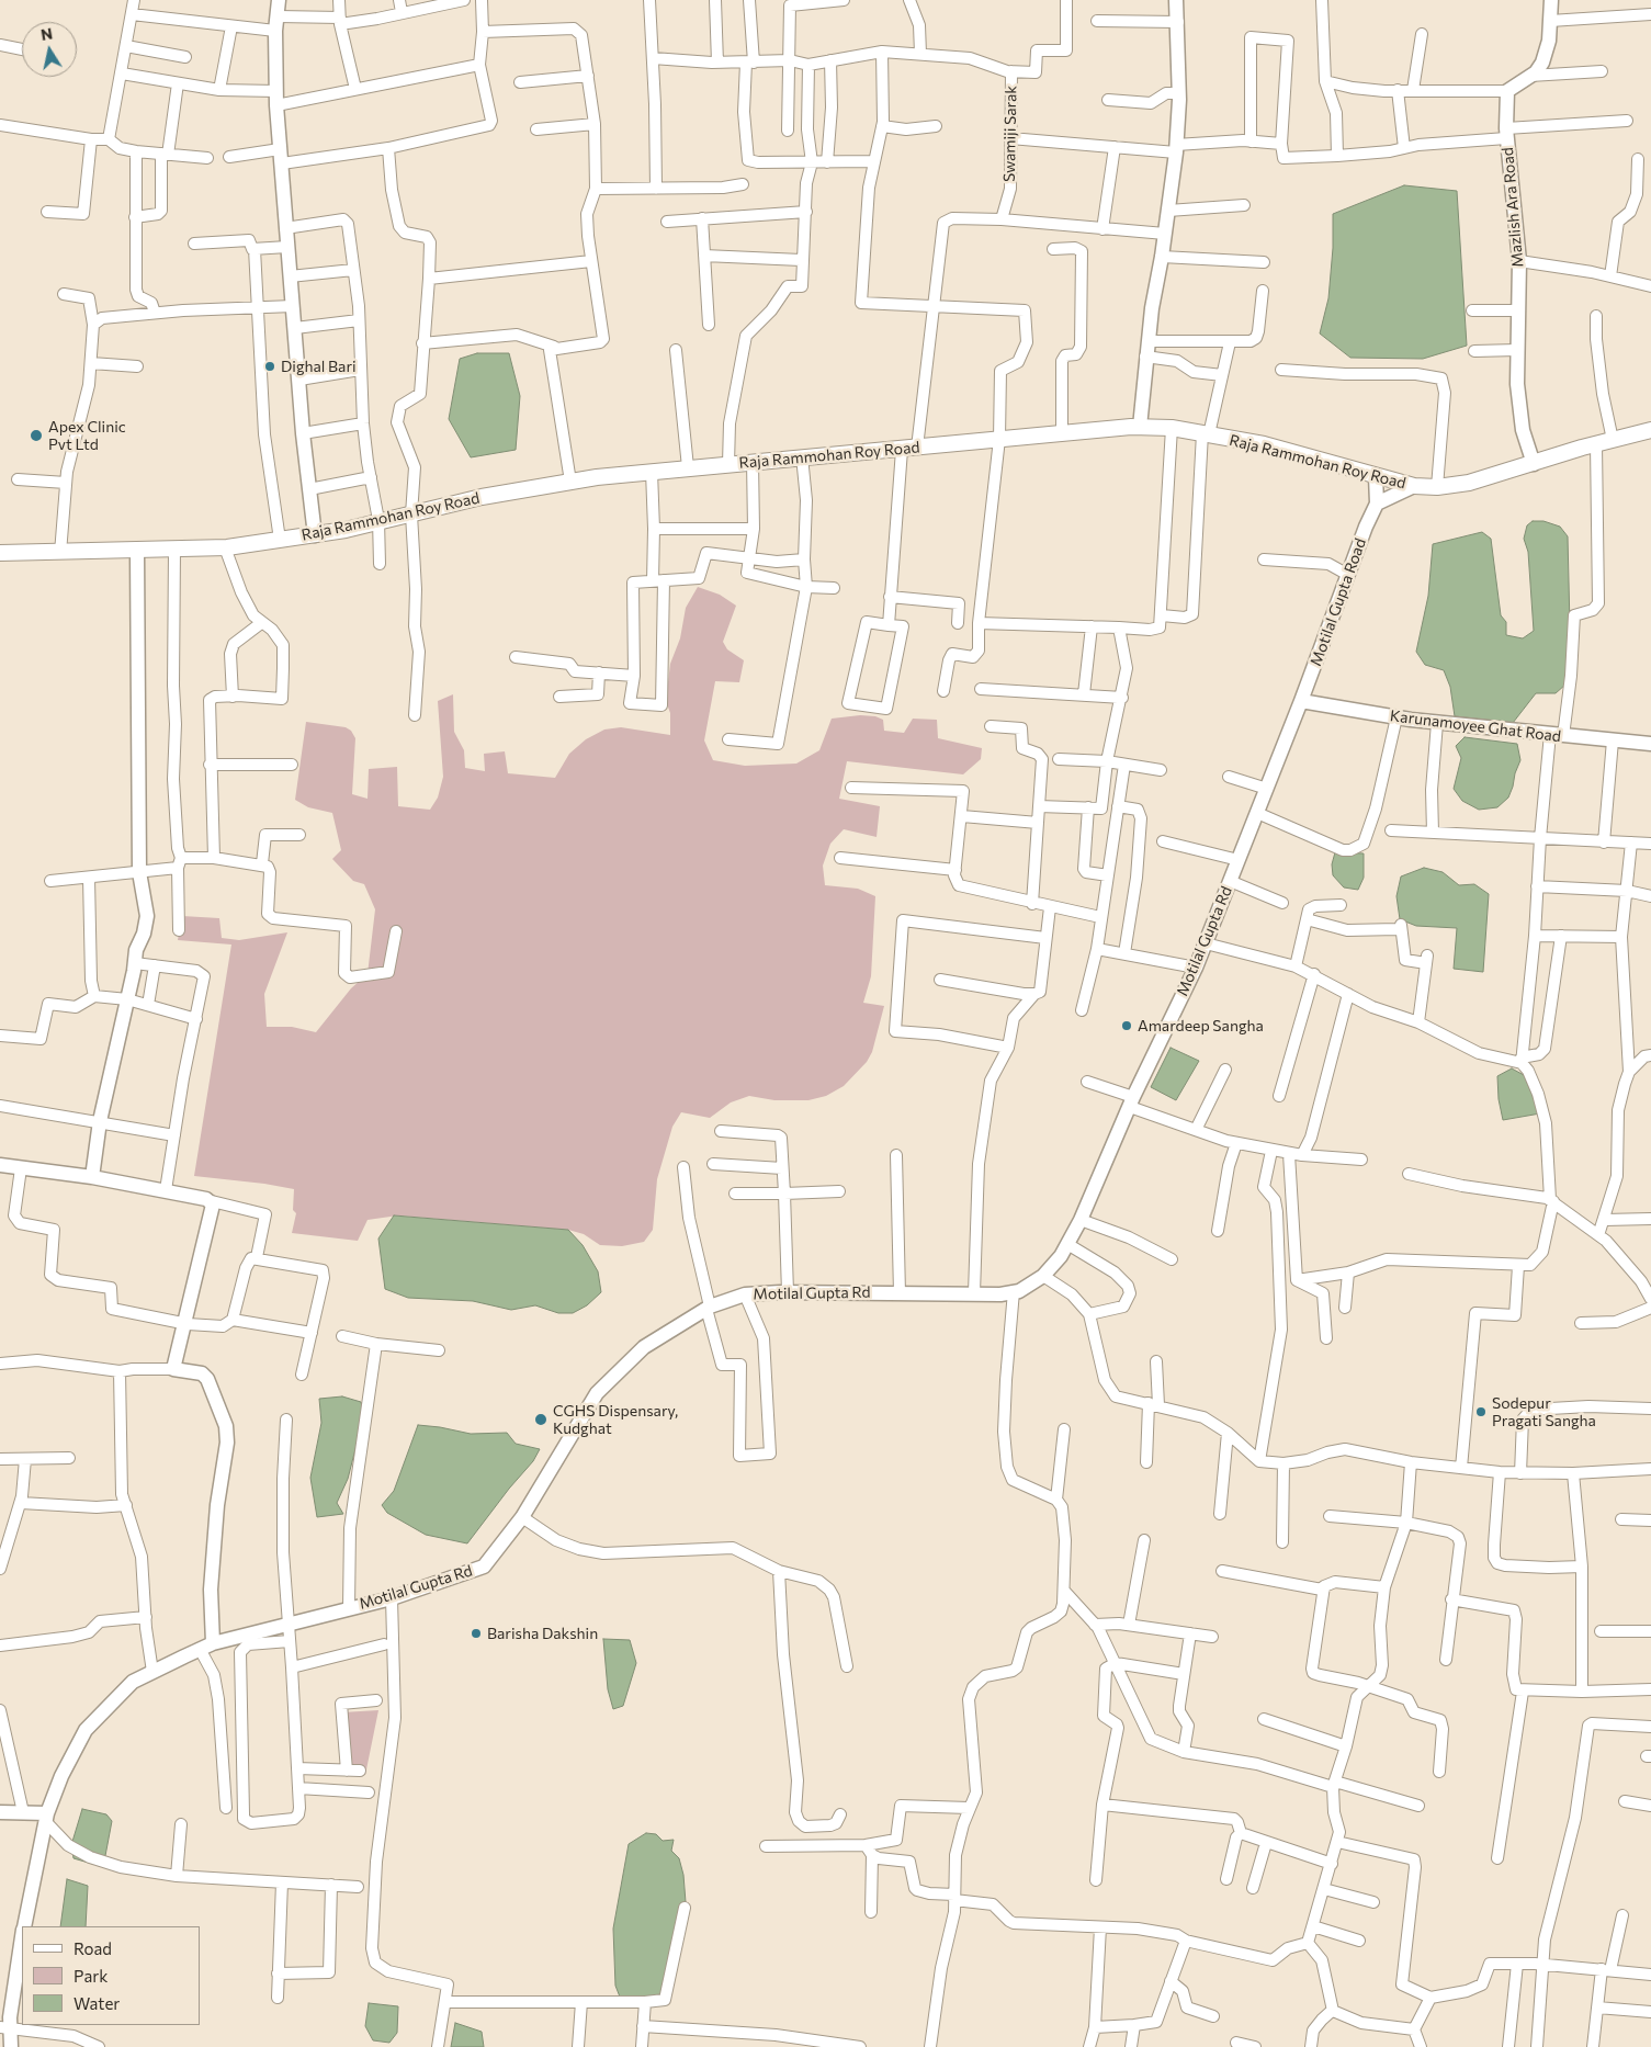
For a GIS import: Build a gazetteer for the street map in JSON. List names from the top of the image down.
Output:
{
  "streets": {
    "main road": ["Raja Rammohan Roy Road"],
    "street": [
      "Swamiji Sarak",
      "Mazlish Ara Road",
      "Motilal Gupta Road",
      "Karunamoyee Ghat Road",
      "Motilal Gupta Rd"
    ]
  },
  "crossings": [
    ["Mazlish Ara Road", "Raja Rammohan Roy Road"],
    ["Raja Rammohan Roy Road", "Motilal Gupta Road"],
    ["Motilal Gupta Road", "Karunamoyee Ghat Road"],
    ["Motilal Gupta Road", "Motilal Gupta Rd"],
    ["Karunamoyee Ghat Road", "Motilal Gupta Rd"]
  ],
  "places": [
    "Dighal Bari",
    "Apex Clinic Pvt Ltd",
    "Amardeep Sangha",
    "Sodepur Pragati Sangha",
    "CGHS Dispensary, Kudghat",
    "Barisha Dakshin"
  ],
  "legend": ["Road", "Park", "Water"],
  "north": "top"
}
